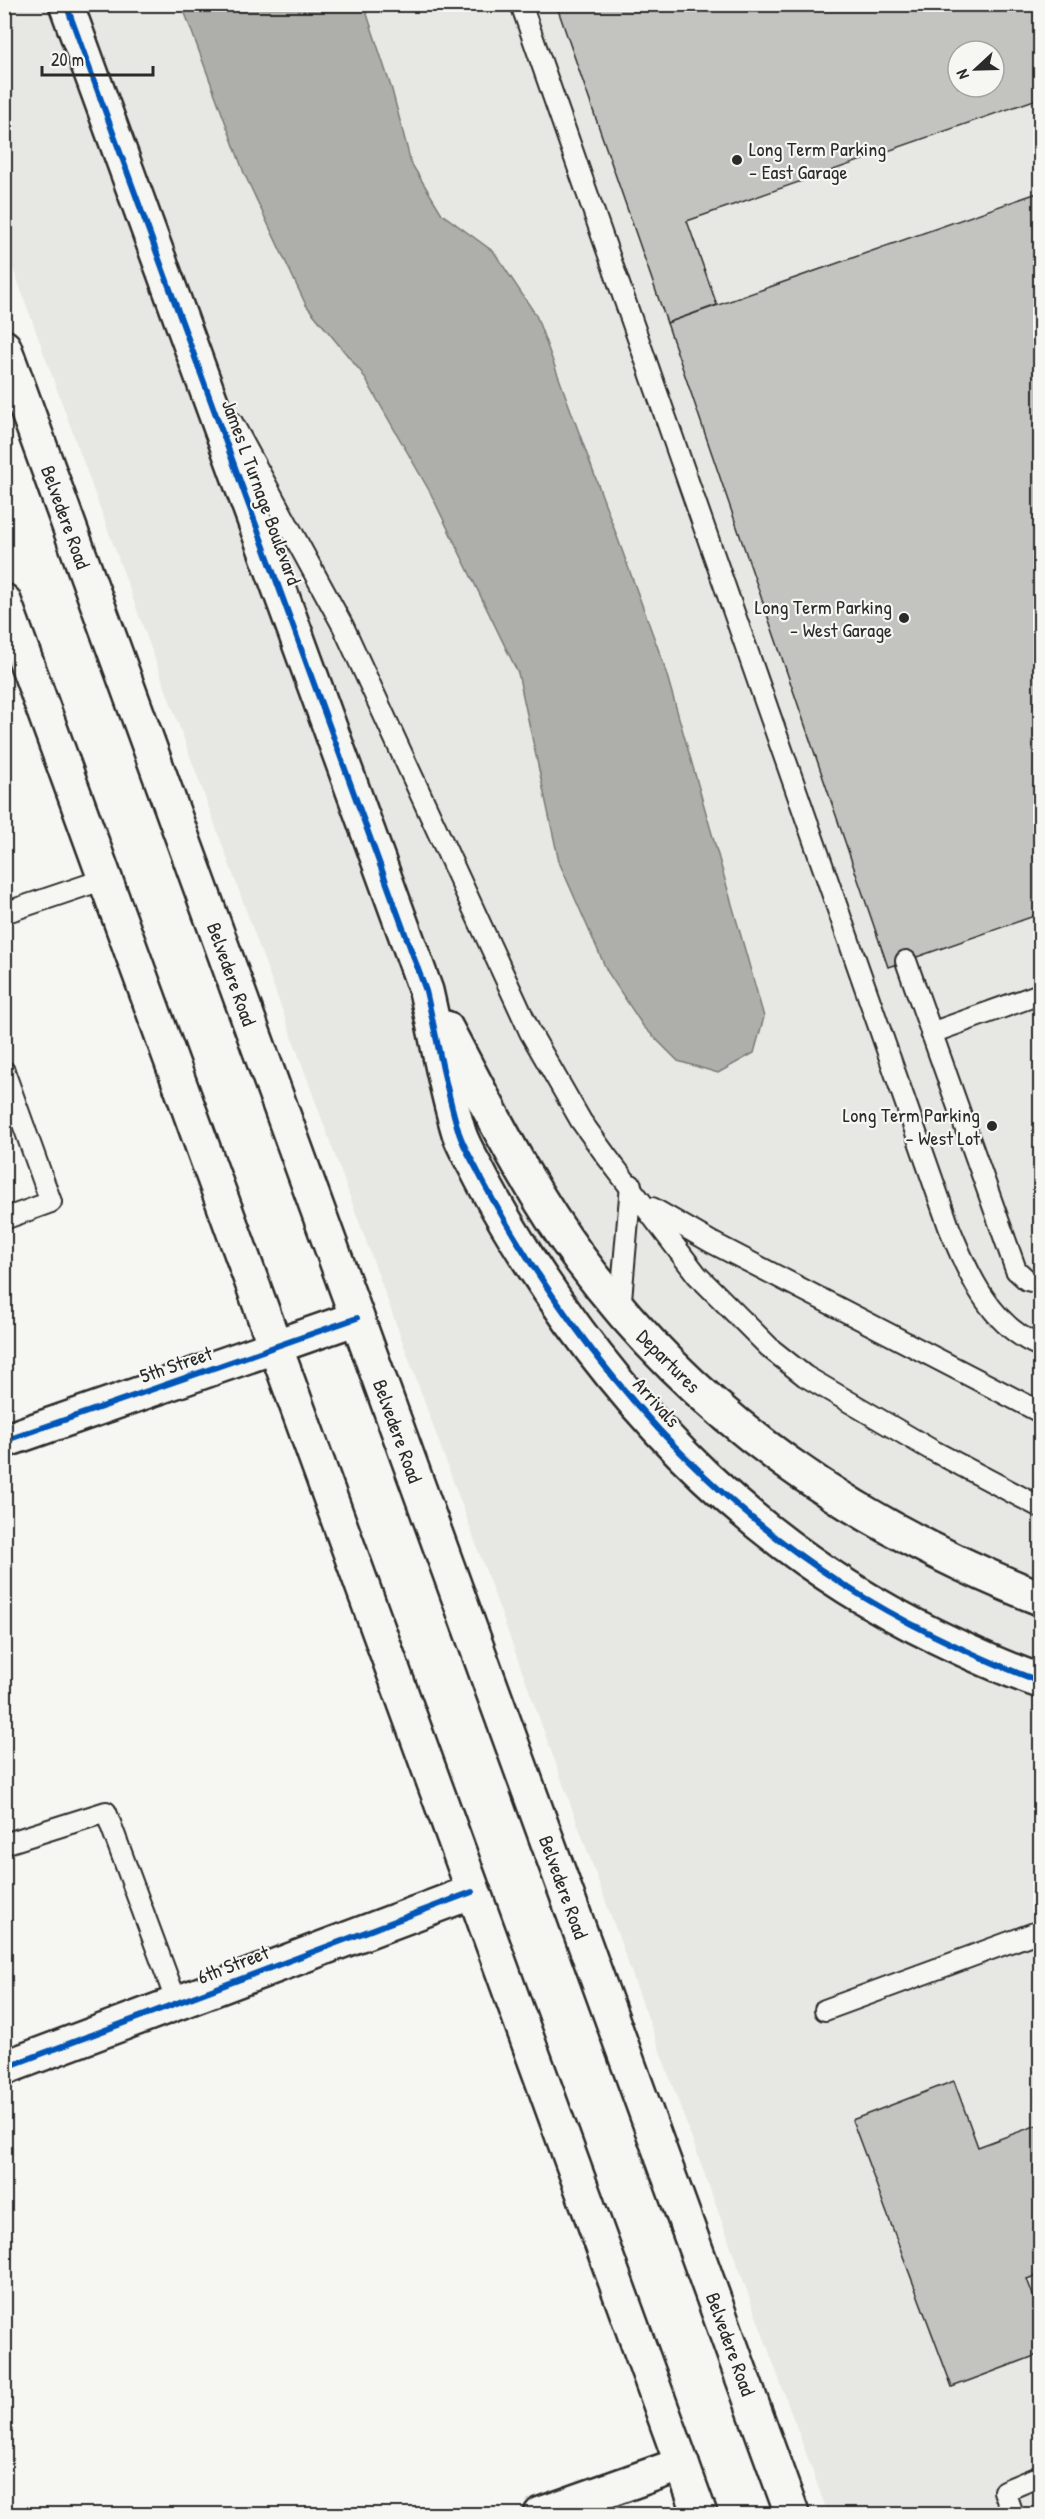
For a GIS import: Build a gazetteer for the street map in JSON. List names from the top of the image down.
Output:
{
  "streets": {
    "main road": [
      "James L Turnage Boulevard",
      "Belvedere Road",
      "Departures",
      "5th Street",
      "Arrivals",
      "6th Street"
    ]
  },
  "crossings": [
    ["James L Turnage Boulevard", "Departures"],
    ["James L Turnage Boulevard", "Arrivals"],
    ["Belvedere Road", "5th Street"],
    ["Departures", "Arrivals"]
  ],
  "places": ["Long Term Parking - East Garage", "Long Term Parking - West Garage", "Long Term Parking - West Lot"],
  "scale_bar": "20 m",
  "north": "left"
}
